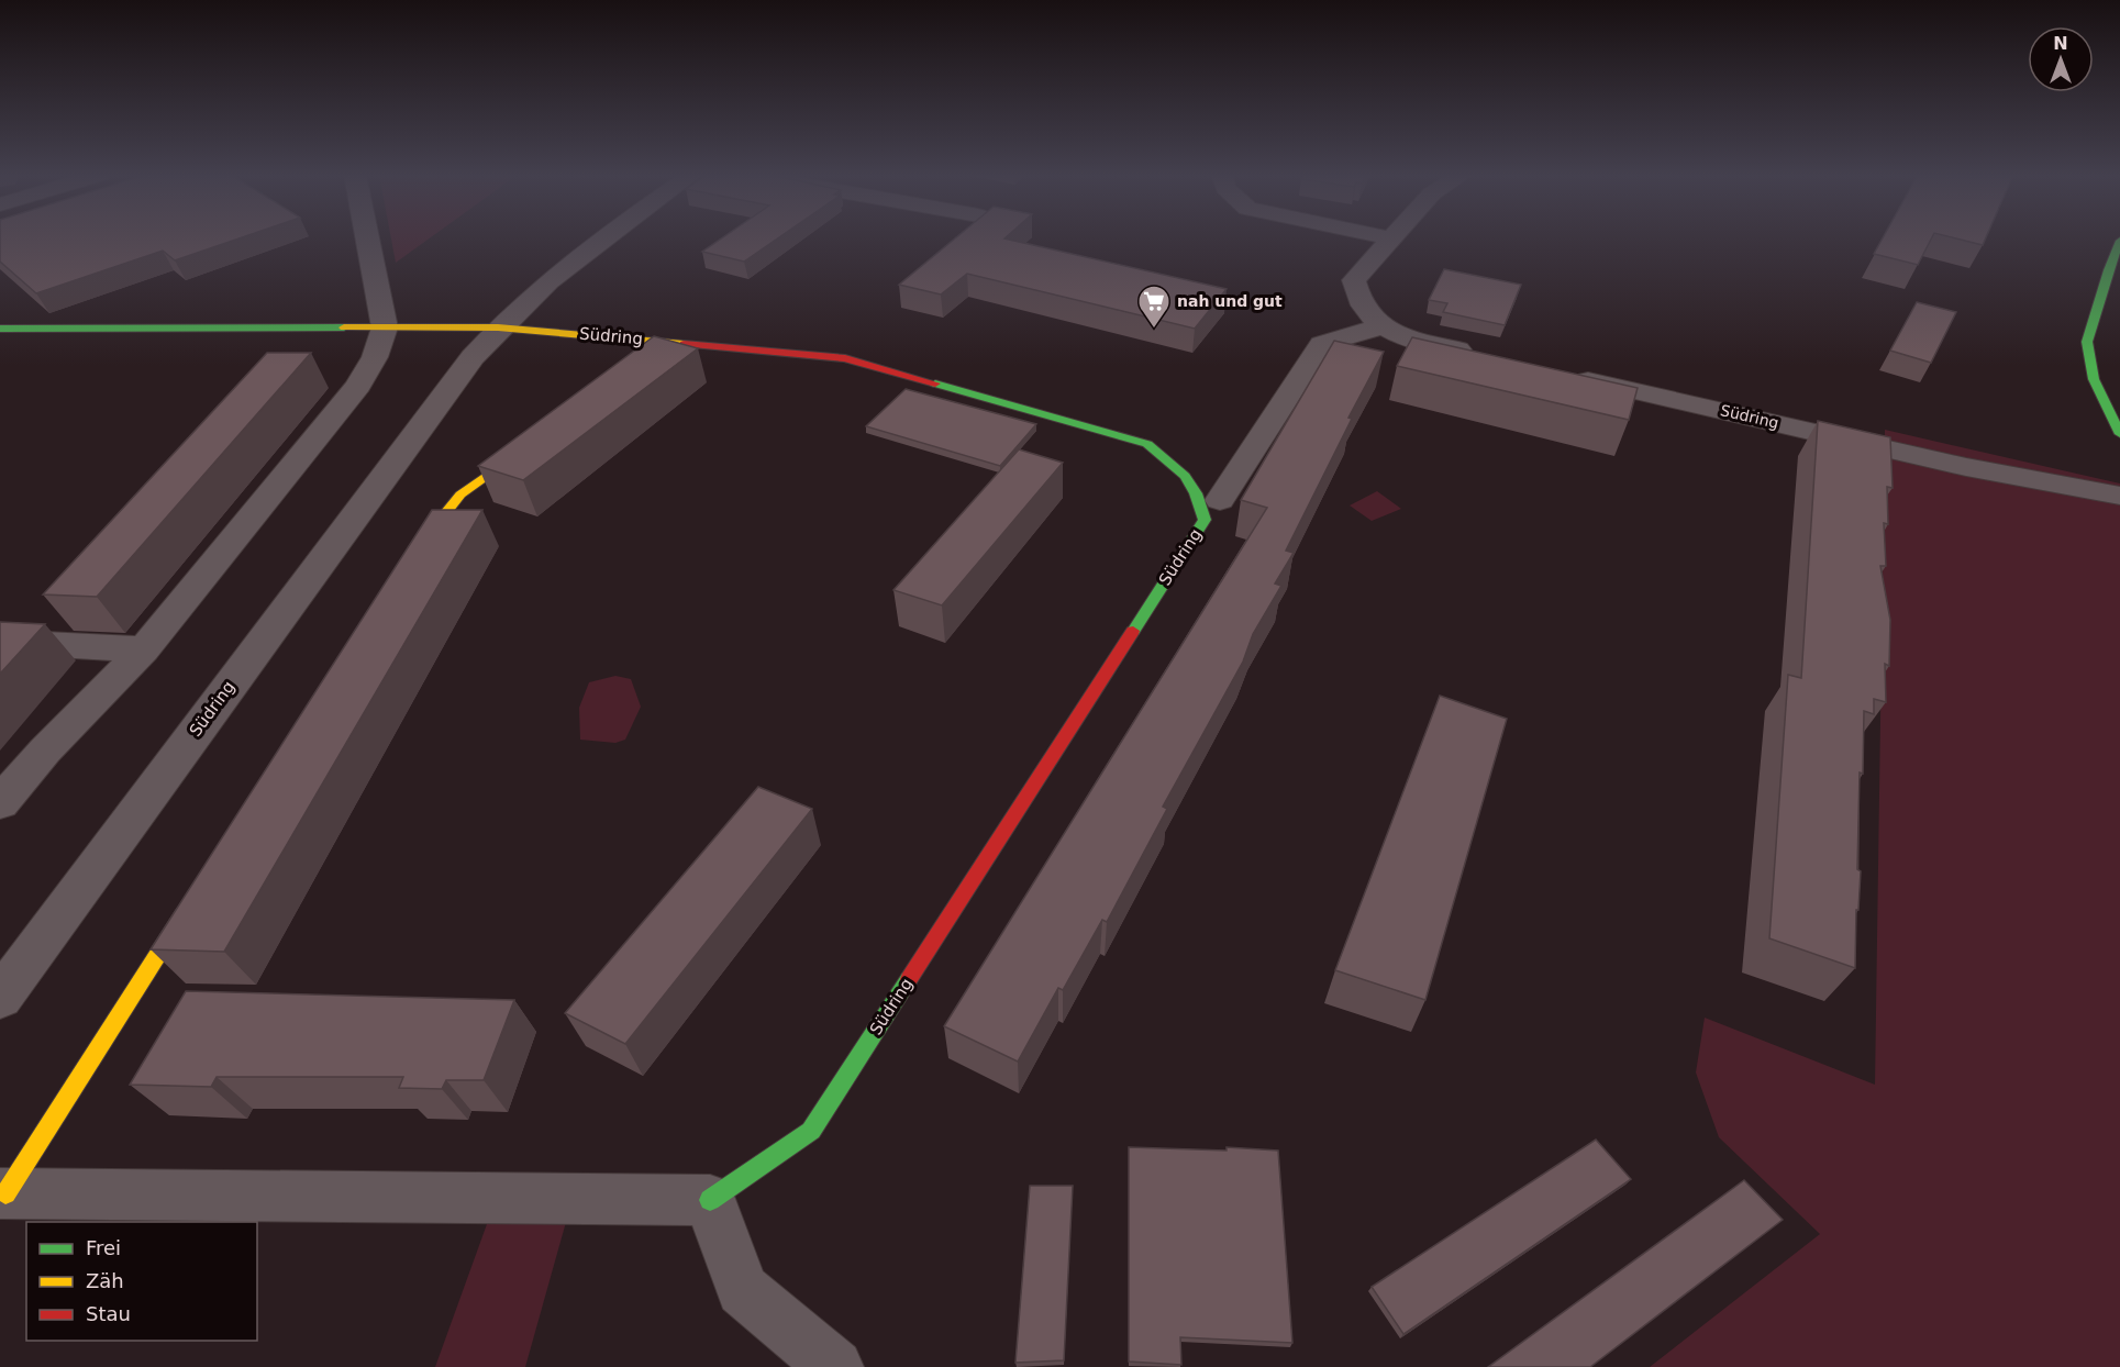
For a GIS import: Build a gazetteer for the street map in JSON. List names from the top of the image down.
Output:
{
  "streets": {
    "street": ["Südring"]
  },
  "places": {
    "supermarket": ["nah und gut"]
  },
  "legend": ["Frei", "Zäh", "Stau"],
  "north": "top"
}
